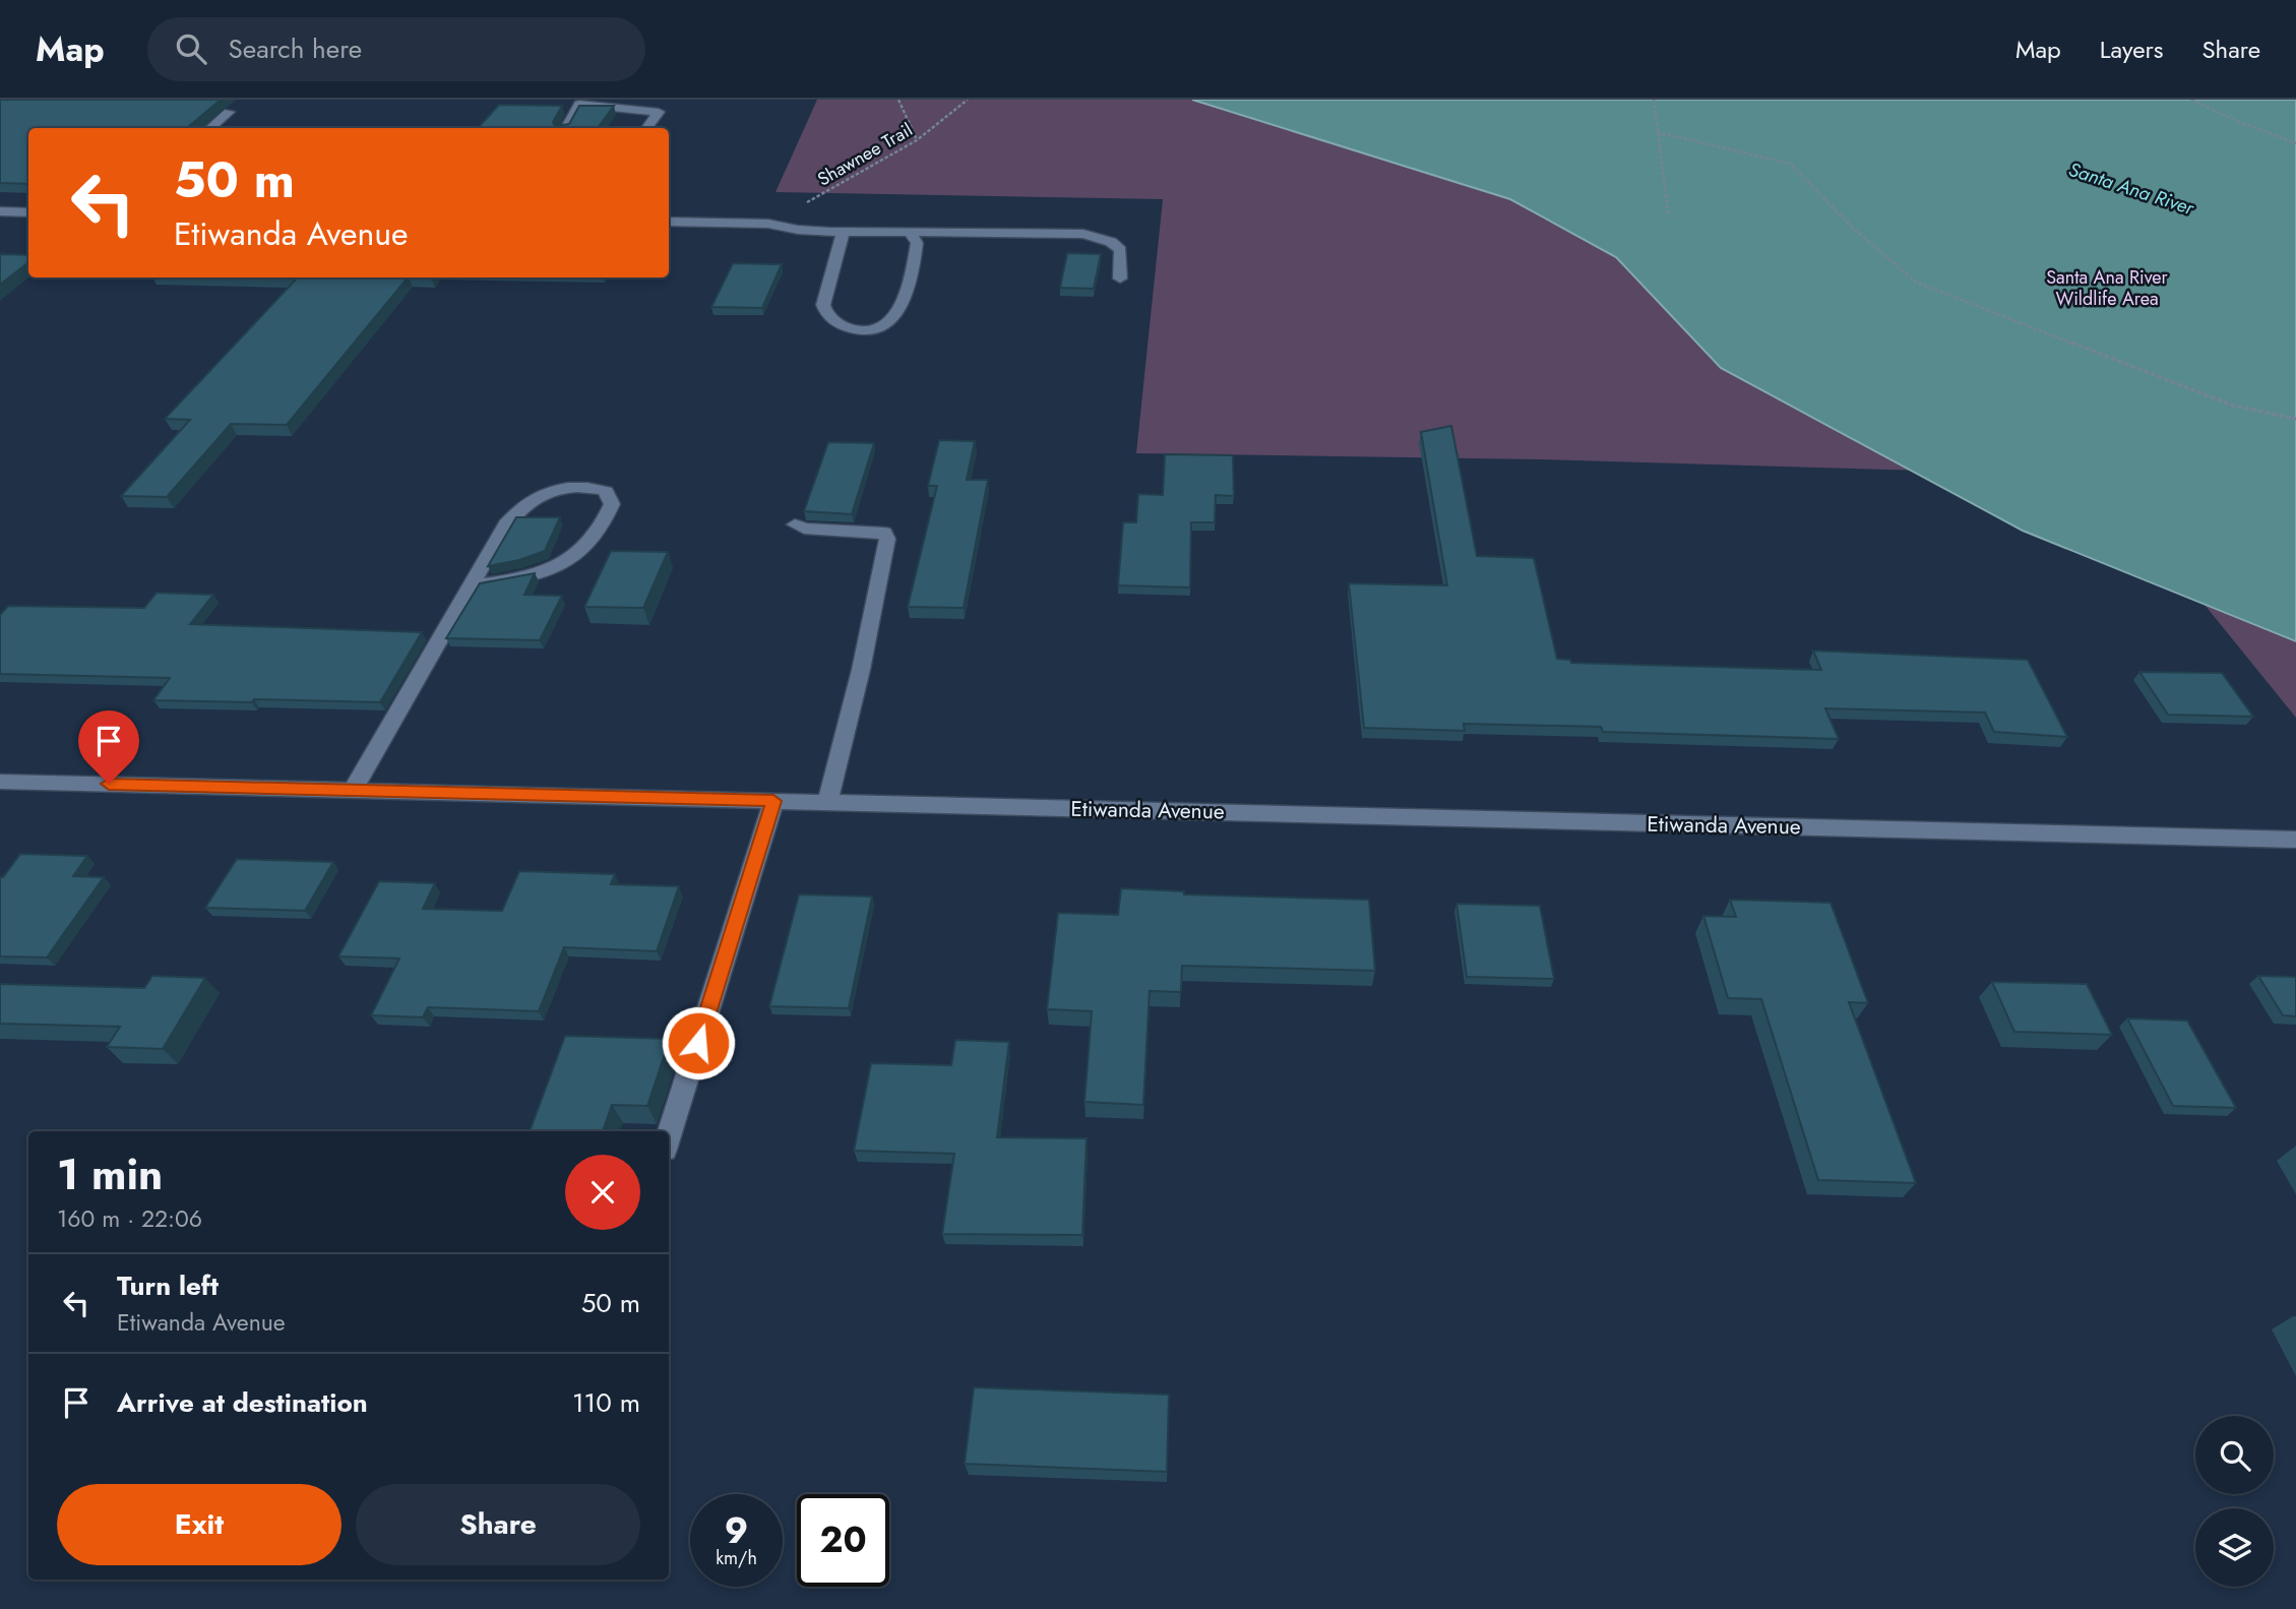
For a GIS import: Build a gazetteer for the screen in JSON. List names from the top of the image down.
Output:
{
  "streets": {
    "street": ["Etiwanda Avenue"],
    "path": ["Shawnee Trail"]
  },
  "water": ["Santa Ana River"],
  "parks": ["Santa Ana River Wildlife Area"],
  "page": {
    "header": "Map",
    "search": "Search here",
    "nav": ["Map", "Layers", "Share"],
    "turn": ["50 m", "Etiwanda Avenue"],
    "heading": ["1 min", "160 m · 22:06"],
    "list": [
      {
        "name": "Turn left",
        "note": "Etiwanda Avenue",
        "value": "50 m"
      },
      {
        "name": "Arrive at destination",
        "value": "110 m"
      }
    ],
    "buttons": ["Exit", "Share"],
    "speed": "9 km/h",
    "limit": "20"
  }
}
